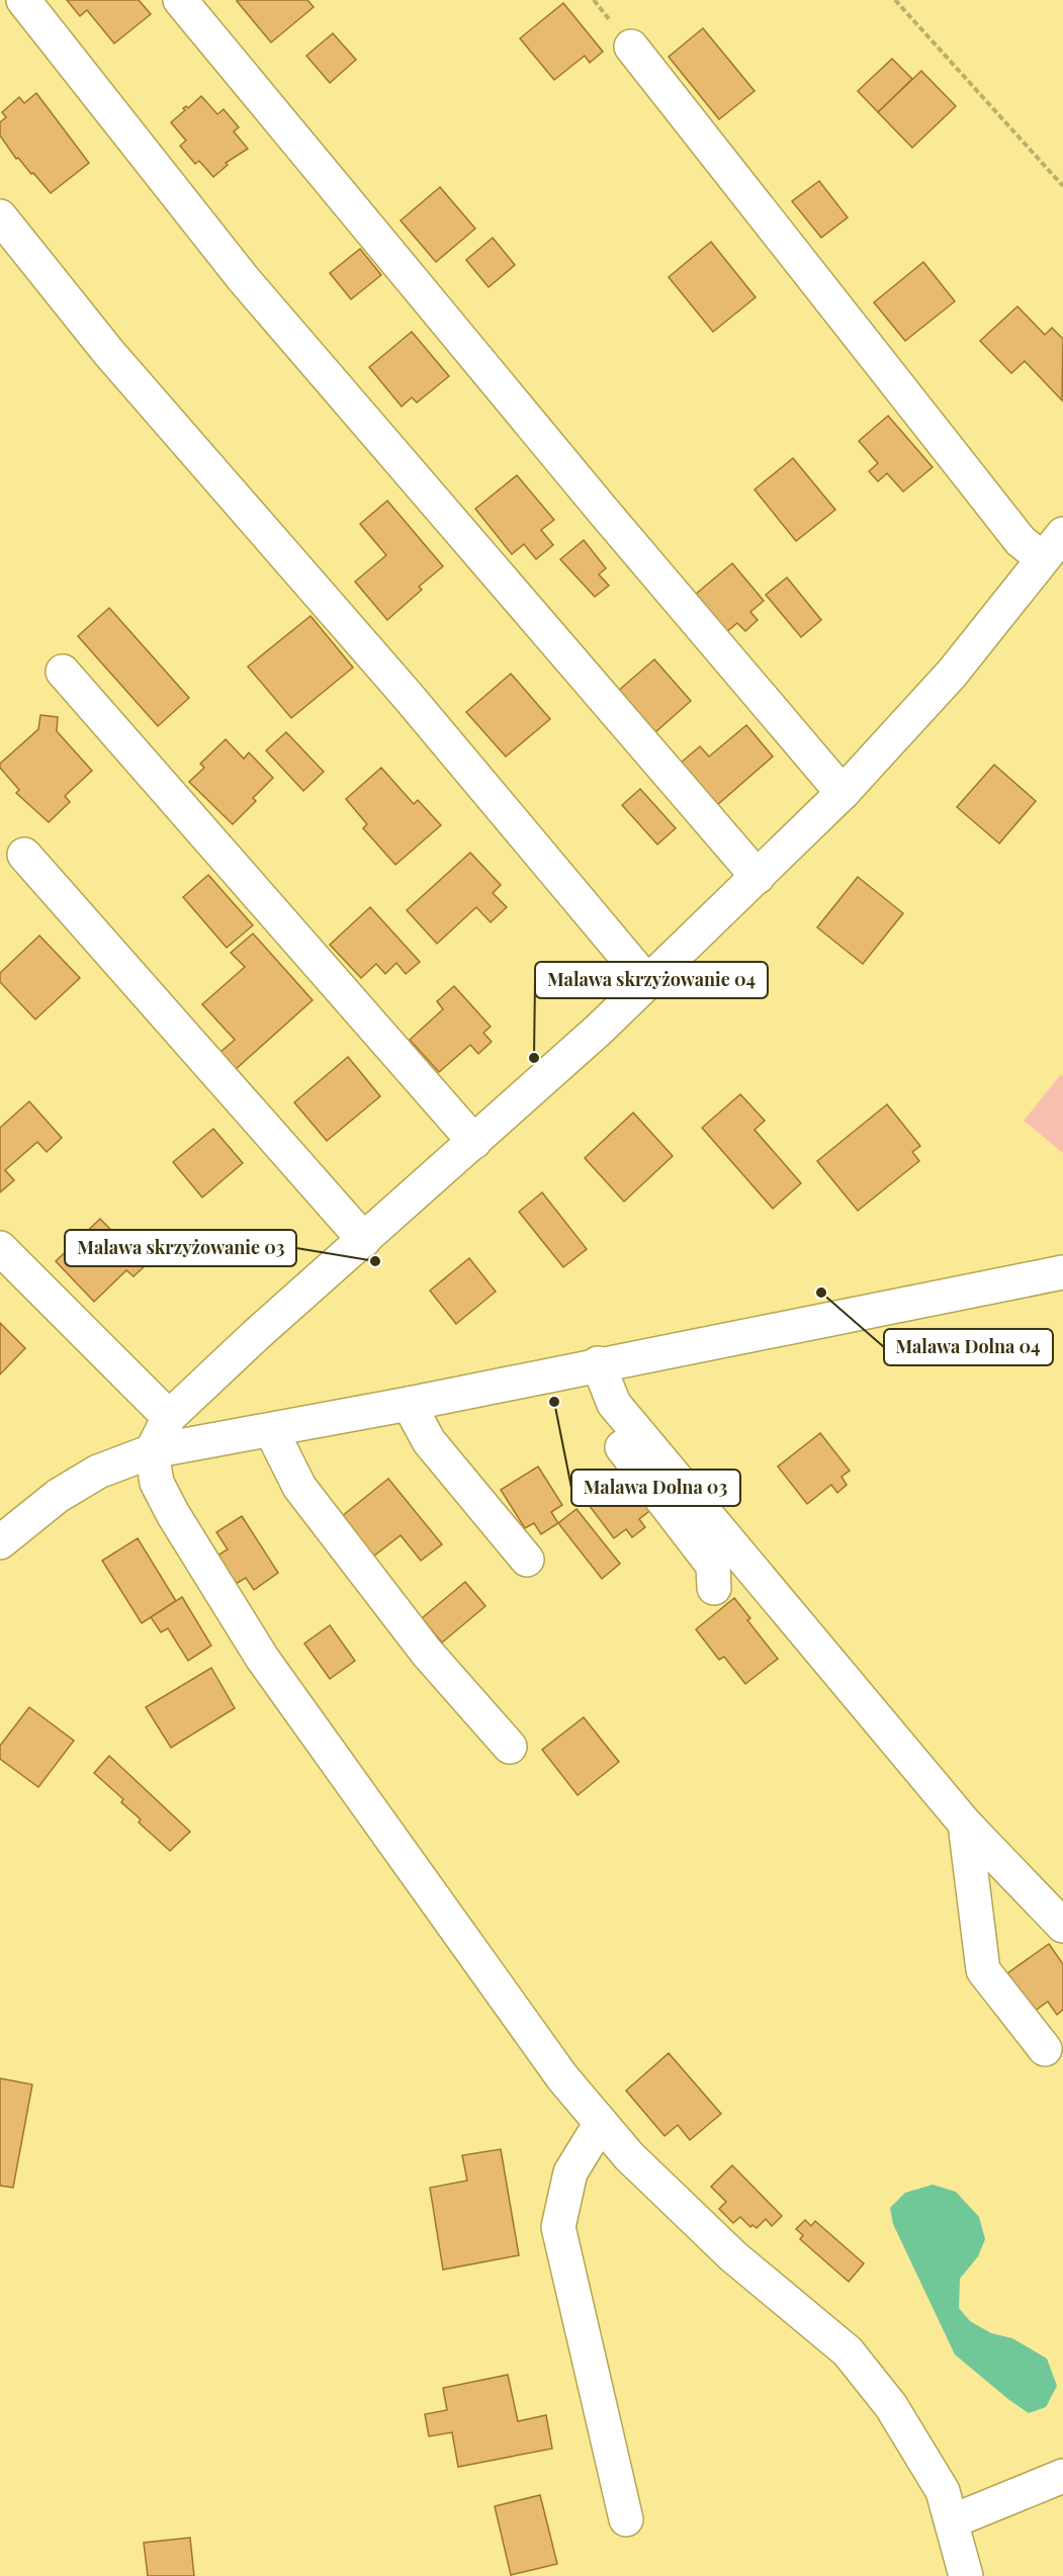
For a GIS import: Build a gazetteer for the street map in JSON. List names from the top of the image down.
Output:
{
  "places": [
    "Malawa skrzyżowanie 04",
    "Malawa skrzyżowanie 03",
    "Malawa Dolna 04",
    "Malawa Dolna 03"
  ]
}
